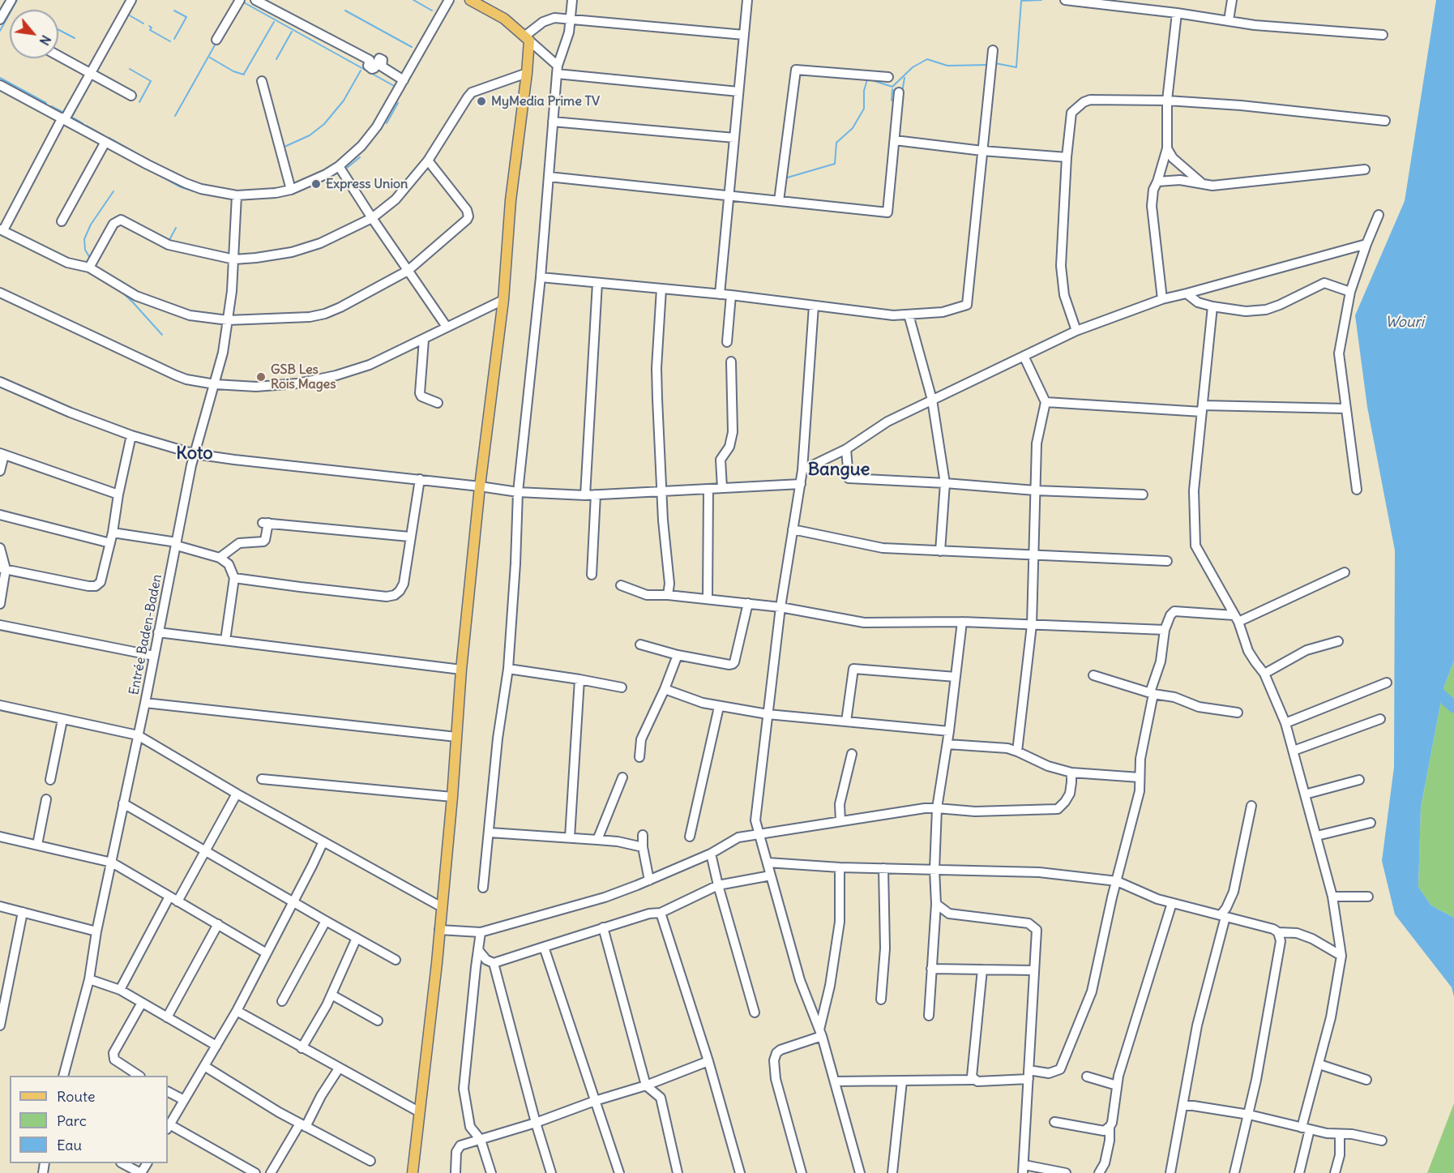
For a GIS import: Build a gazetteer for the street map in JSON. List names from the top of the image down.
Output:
{
  "streets": {
    "street": ["Entrée Baden-Baden"]
  },
  "districts": ["Koto", "Bangue"],
  "water": ["Wouri"],
  "places": ["MyMedia Prime TV", "Express Union", "GSB Les Rois Mages"],
  "legend": ["Route", "Parc", "Eau"],
  "north": "bottom right"
}
